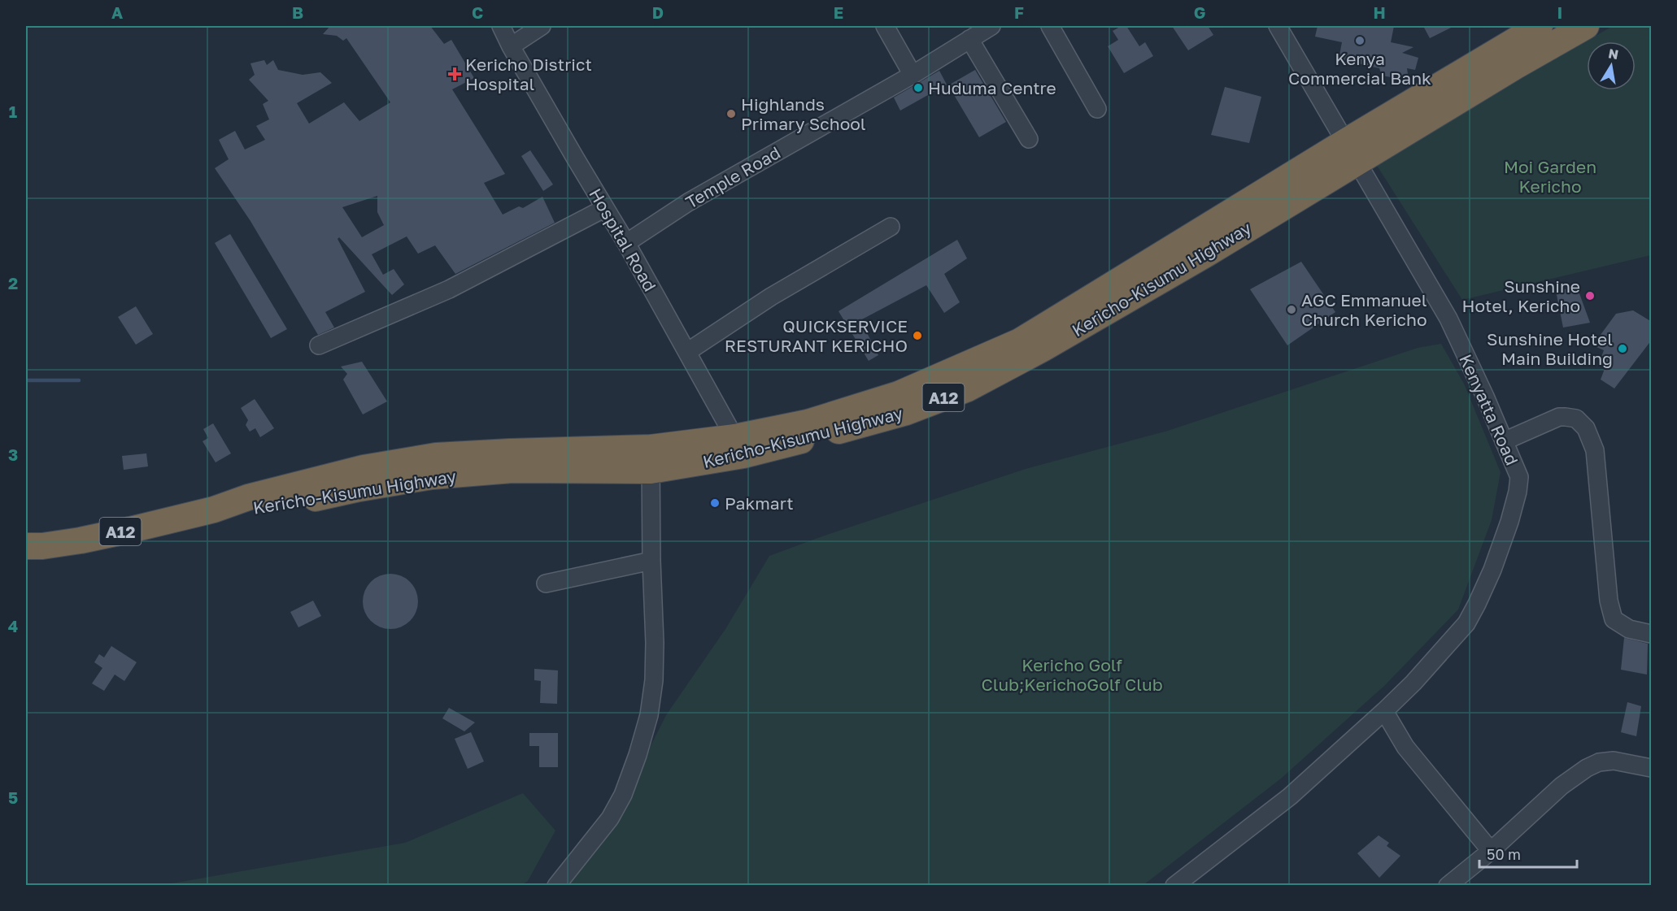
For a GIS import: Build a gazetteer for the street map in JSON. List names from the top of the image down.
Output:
{
  "streets": {
    "highway": ["Kericho-Kisumu Highway", "A12"],
    "street": ["Temple Road", "Hospital Road", "Kenyatta Road"]
  },
  "crossings": [
    ["Temple Road", "Hospital Road"],
    ["Hospital Road", "Kericho-Kisumu Highway"],
    ["Kericho-Kisumu Highway", "Kenyatta Road"]
  ],
  "parks": ["Moi Garden Kericho", "Kericho Golf Club;KerichoGolf Club"],
  "places": {
    "other": [
      "Kenya Commercial Bank",
      "Huduma Centre",
      "Highlands Primary School",
      "Sunshine Hotel, Kericho",
      "AGC Emmanuel Church Kericho",
      "QUICKSERVICE RESTURANT KERICHO",
      "Sunshine Hotel Main Building",
      "Pakmart"
    ],
    "health": ["Kericho District Hospital"]
  },
  "scale_bar": "50 m",
  "north": "top",
  "grid": {
    "columns": [
      "A",
      "B",
      "C",
      "D",
      "E",
      "F",
      "G",
      "H",
      "I"
    ],
    "rows": [
      "1",
      "2",
      "3",
      "4",
      "5"
    ]
  }
}
